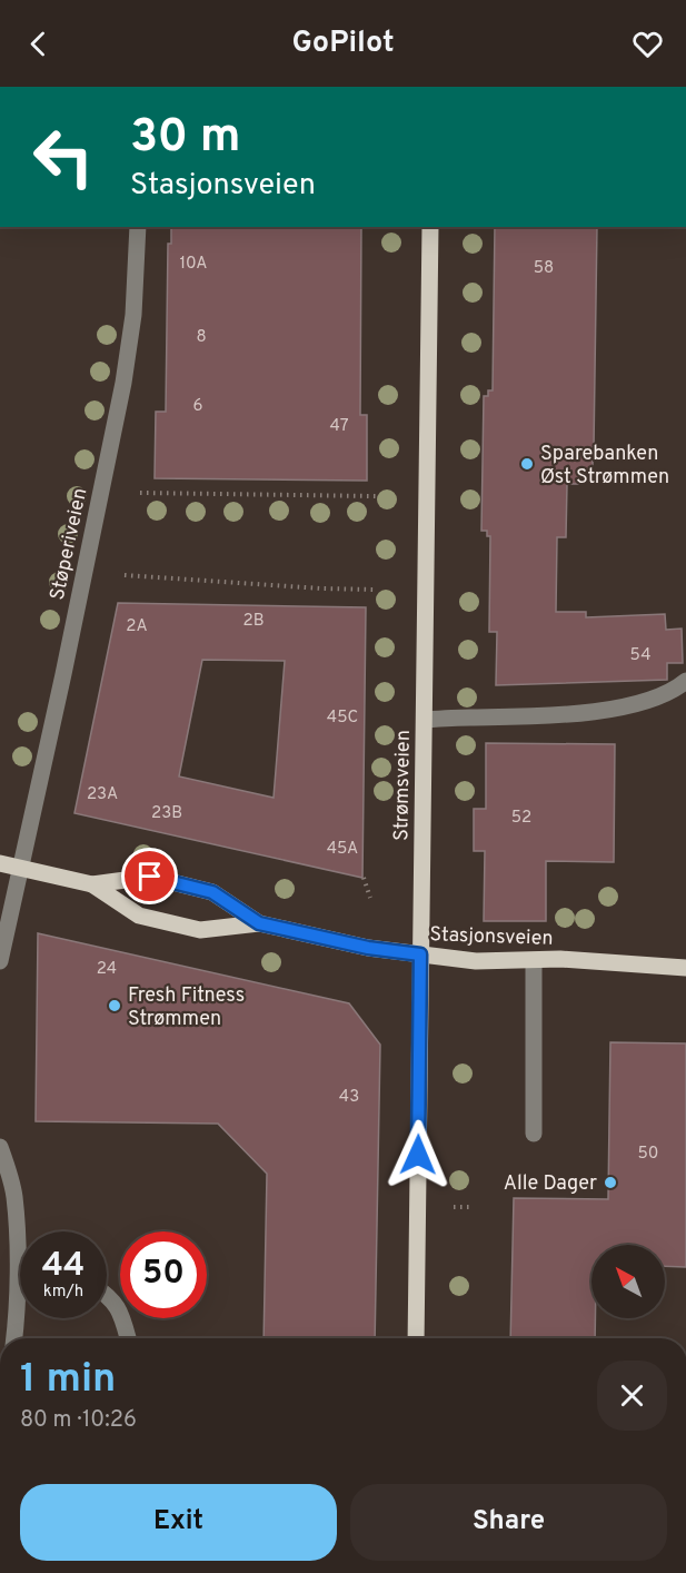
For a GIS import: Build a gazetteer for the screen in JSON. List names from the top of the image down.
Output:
{
  "streets": {
    "main road": ["Strømsveien", "Stasjonsveien"],
    "street": ["Støperiveien"]
  },
  "crossings": [
    ["Støperiveien", "Stasjonsveien"],
    ["Strømsveien", "Stasjonsveien"]
  ],
  "places": ["Sparebanken Øst Strømmen", "Fresh Fitness Strømmen", "Alle Dager"],
  "house_numbers": [
    "10A",
    "58",
    "8",
    "6",
    "47",
    "2B",
    "2A",
    "54",
    "45C",
    "23A",
    "23B",
    "52",
    "45A",
    "24",
    "43",
    "50"
  ],
  "north": "top left",
  "page": {
    "header": "GoPilot",
    "turn": ["30 m", "Stasjonsveien"],
    "speed": "44 km/h",
    "limit": "50",
    "heading": ["1 min", "80 m · 10:26"],
    "buttons": ["Exit", "Share"]
  }
}
